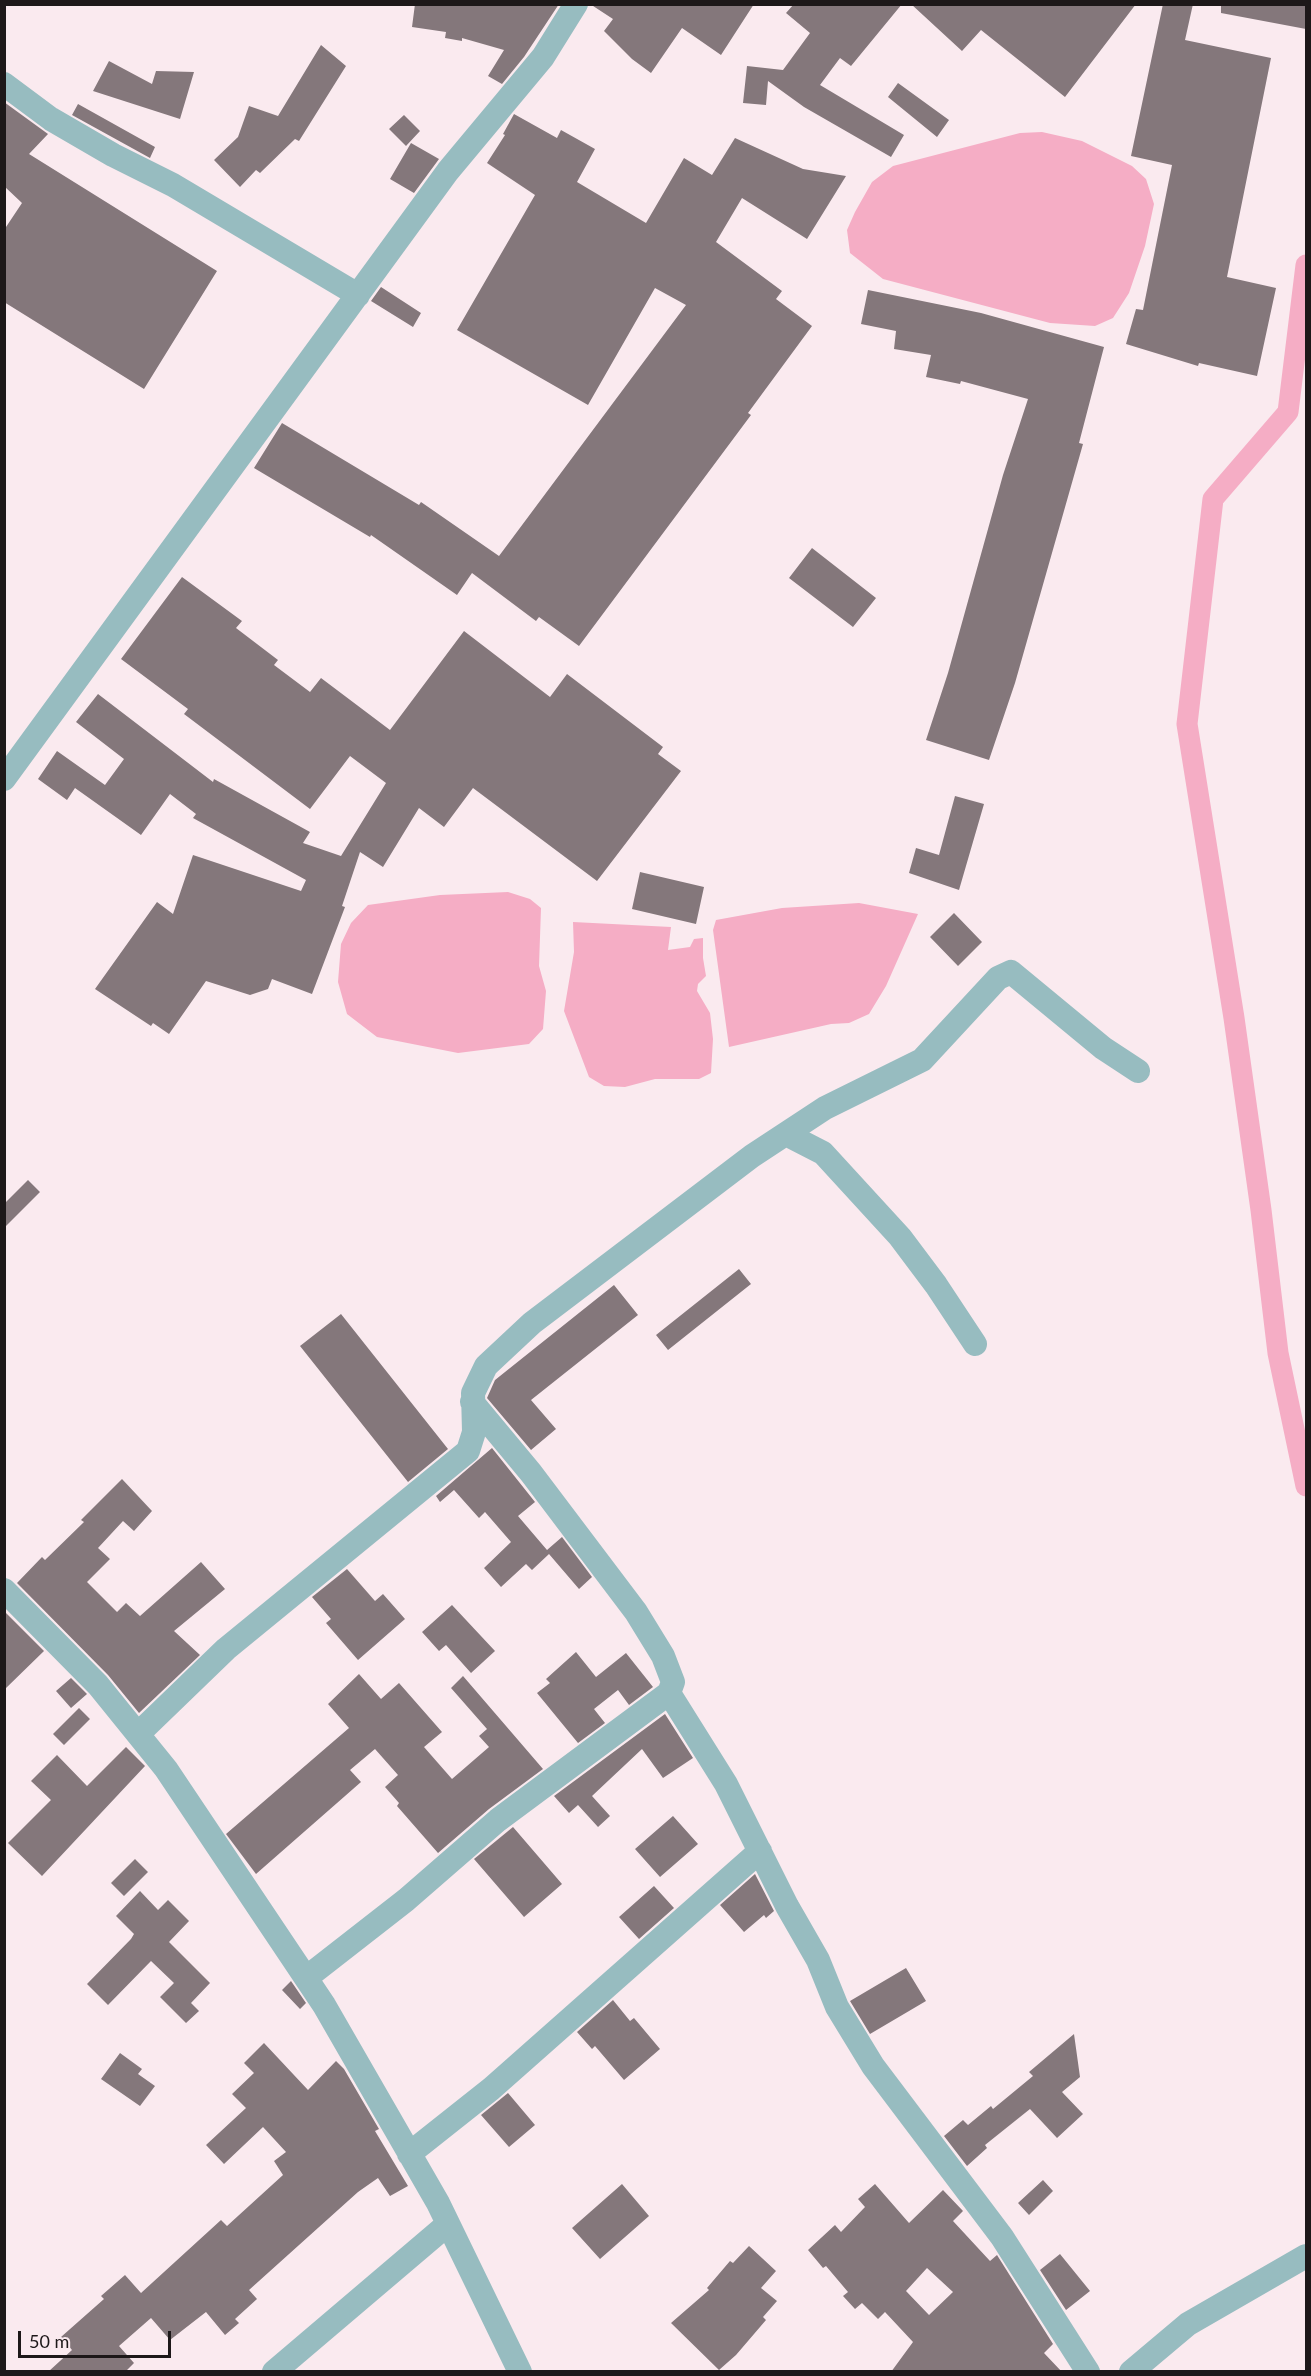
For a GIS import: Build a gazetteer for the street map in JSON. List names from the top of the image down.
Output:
{
  "scale_bar": "50 m"
}
